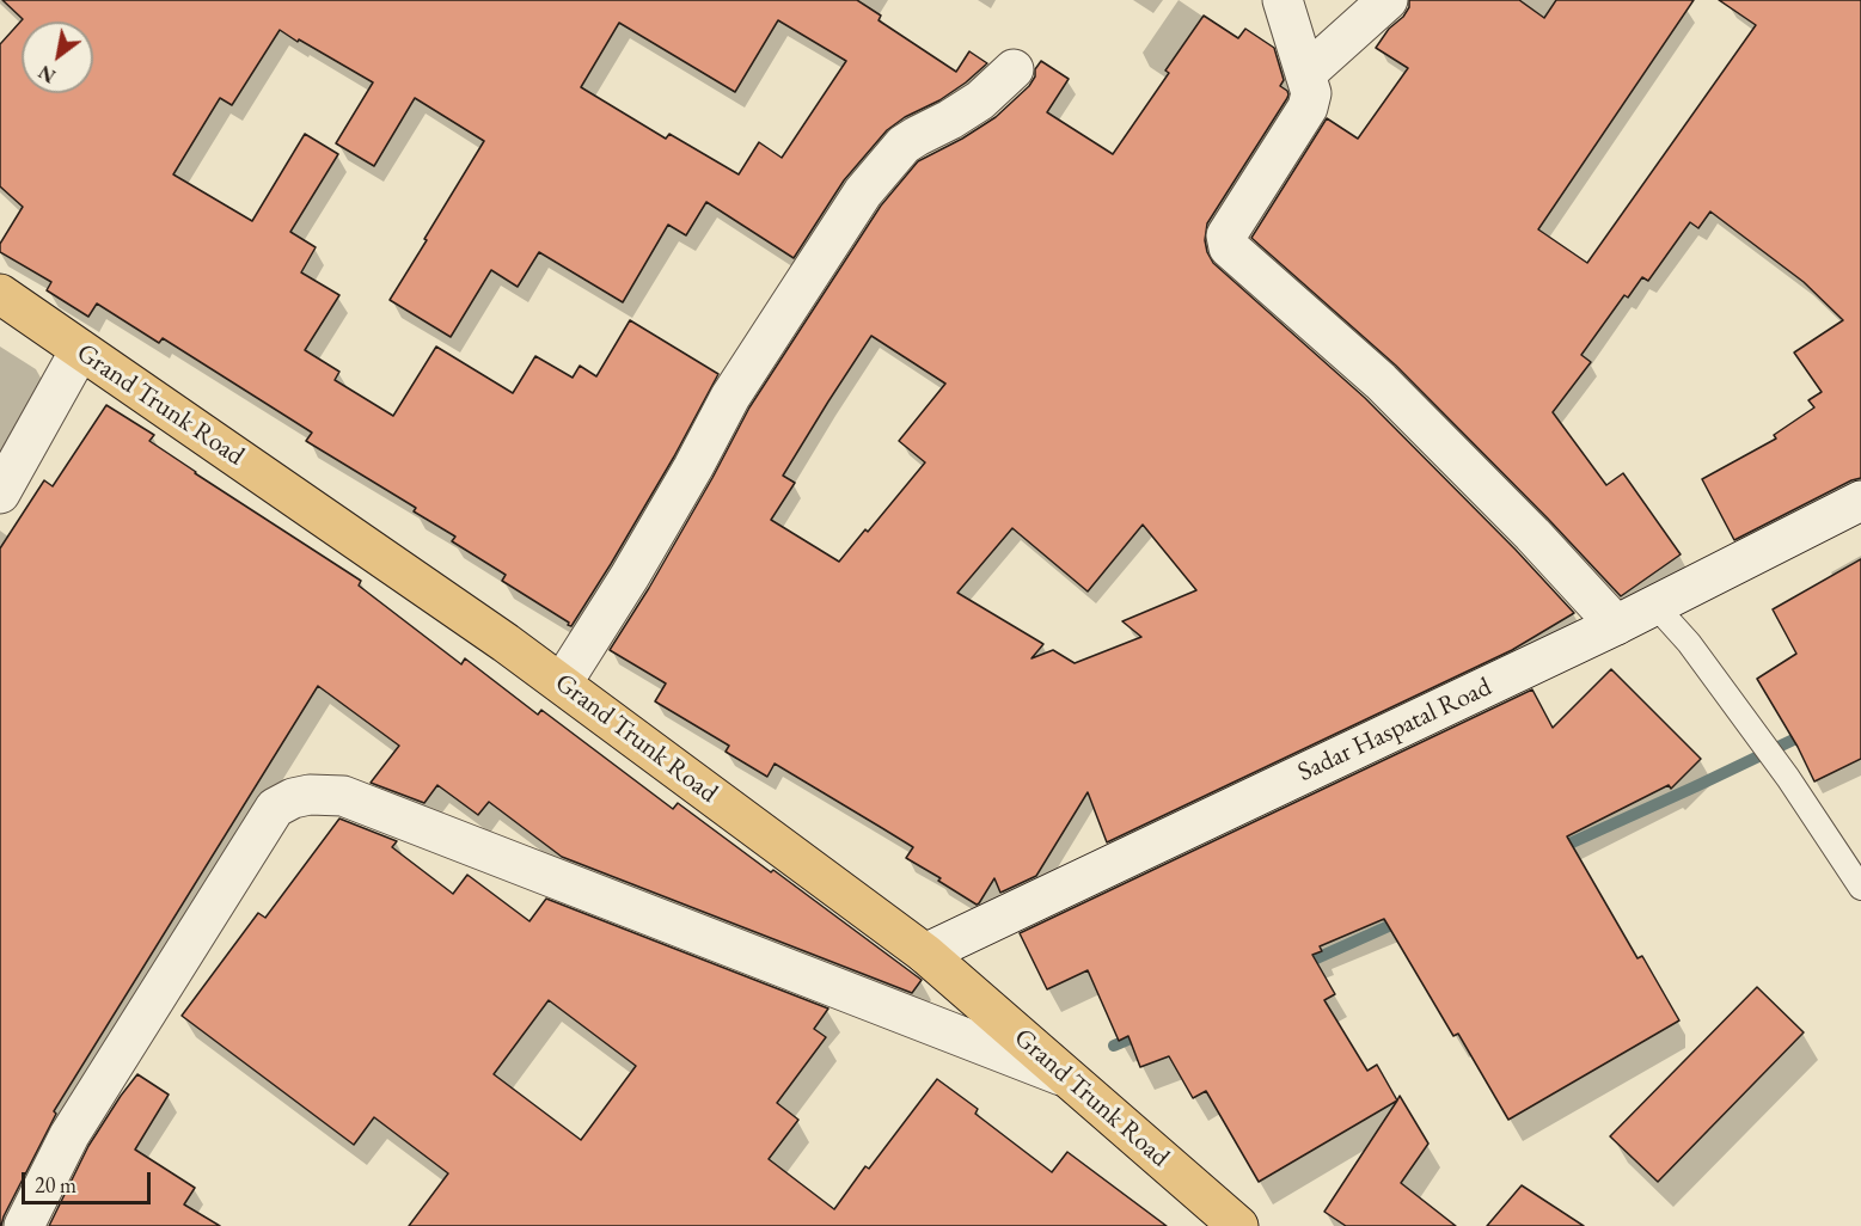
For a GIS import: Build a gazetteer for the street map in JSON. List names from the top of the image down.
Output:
{
  "streets": {
    "highway": ["Grand Trunk Road"],
    "street": ["Sadar Haspatal Road"]
  },
  "crossings": [
    ["Grand Trunk Road", "Sadar Haspatal Road"]
  ],
  "scale_bar": "20 m",
  "north": "bottom left"
}
